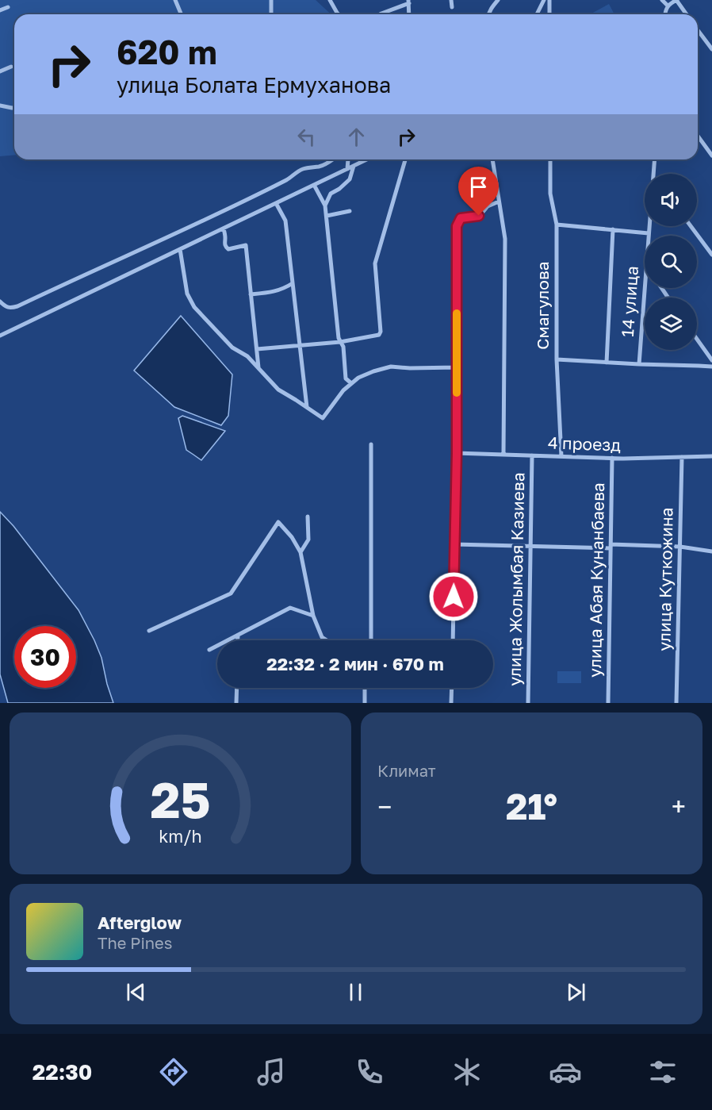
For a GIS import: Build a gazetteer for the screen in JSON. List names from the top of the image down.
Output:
{
  "streets": {
    "street": [
      "14 улица",
      "Смагулова",
      "4 проезд",
      "улица Жолымбая Казиева",
      "улица Куткожина",
      "улица Абая Кунанбаева"
    ]
  },
  "crossings": [
    ["Смагулова", "4 проезд"],
    ["4 проезд", "улица Жолымбая Казиева"],
    ["4 проезд", "улица Куткожина"],
    ["4 проезд", "улица Абая Кунанбаева"]
  ],
  "page": {
    "turn": ["620 m", "улица Болата Ермуханова"],
    "limit": "30",
    "trip": "22:32 · 2 мин · 670 m",
    "tile": "Климат",
    "heat": ["−", "21°", "+"],
    "song": ["Afterglow", "The Pines"],
    "tabs": "22:30",
    "gauge": ["25", "km/h"]
  }
}
